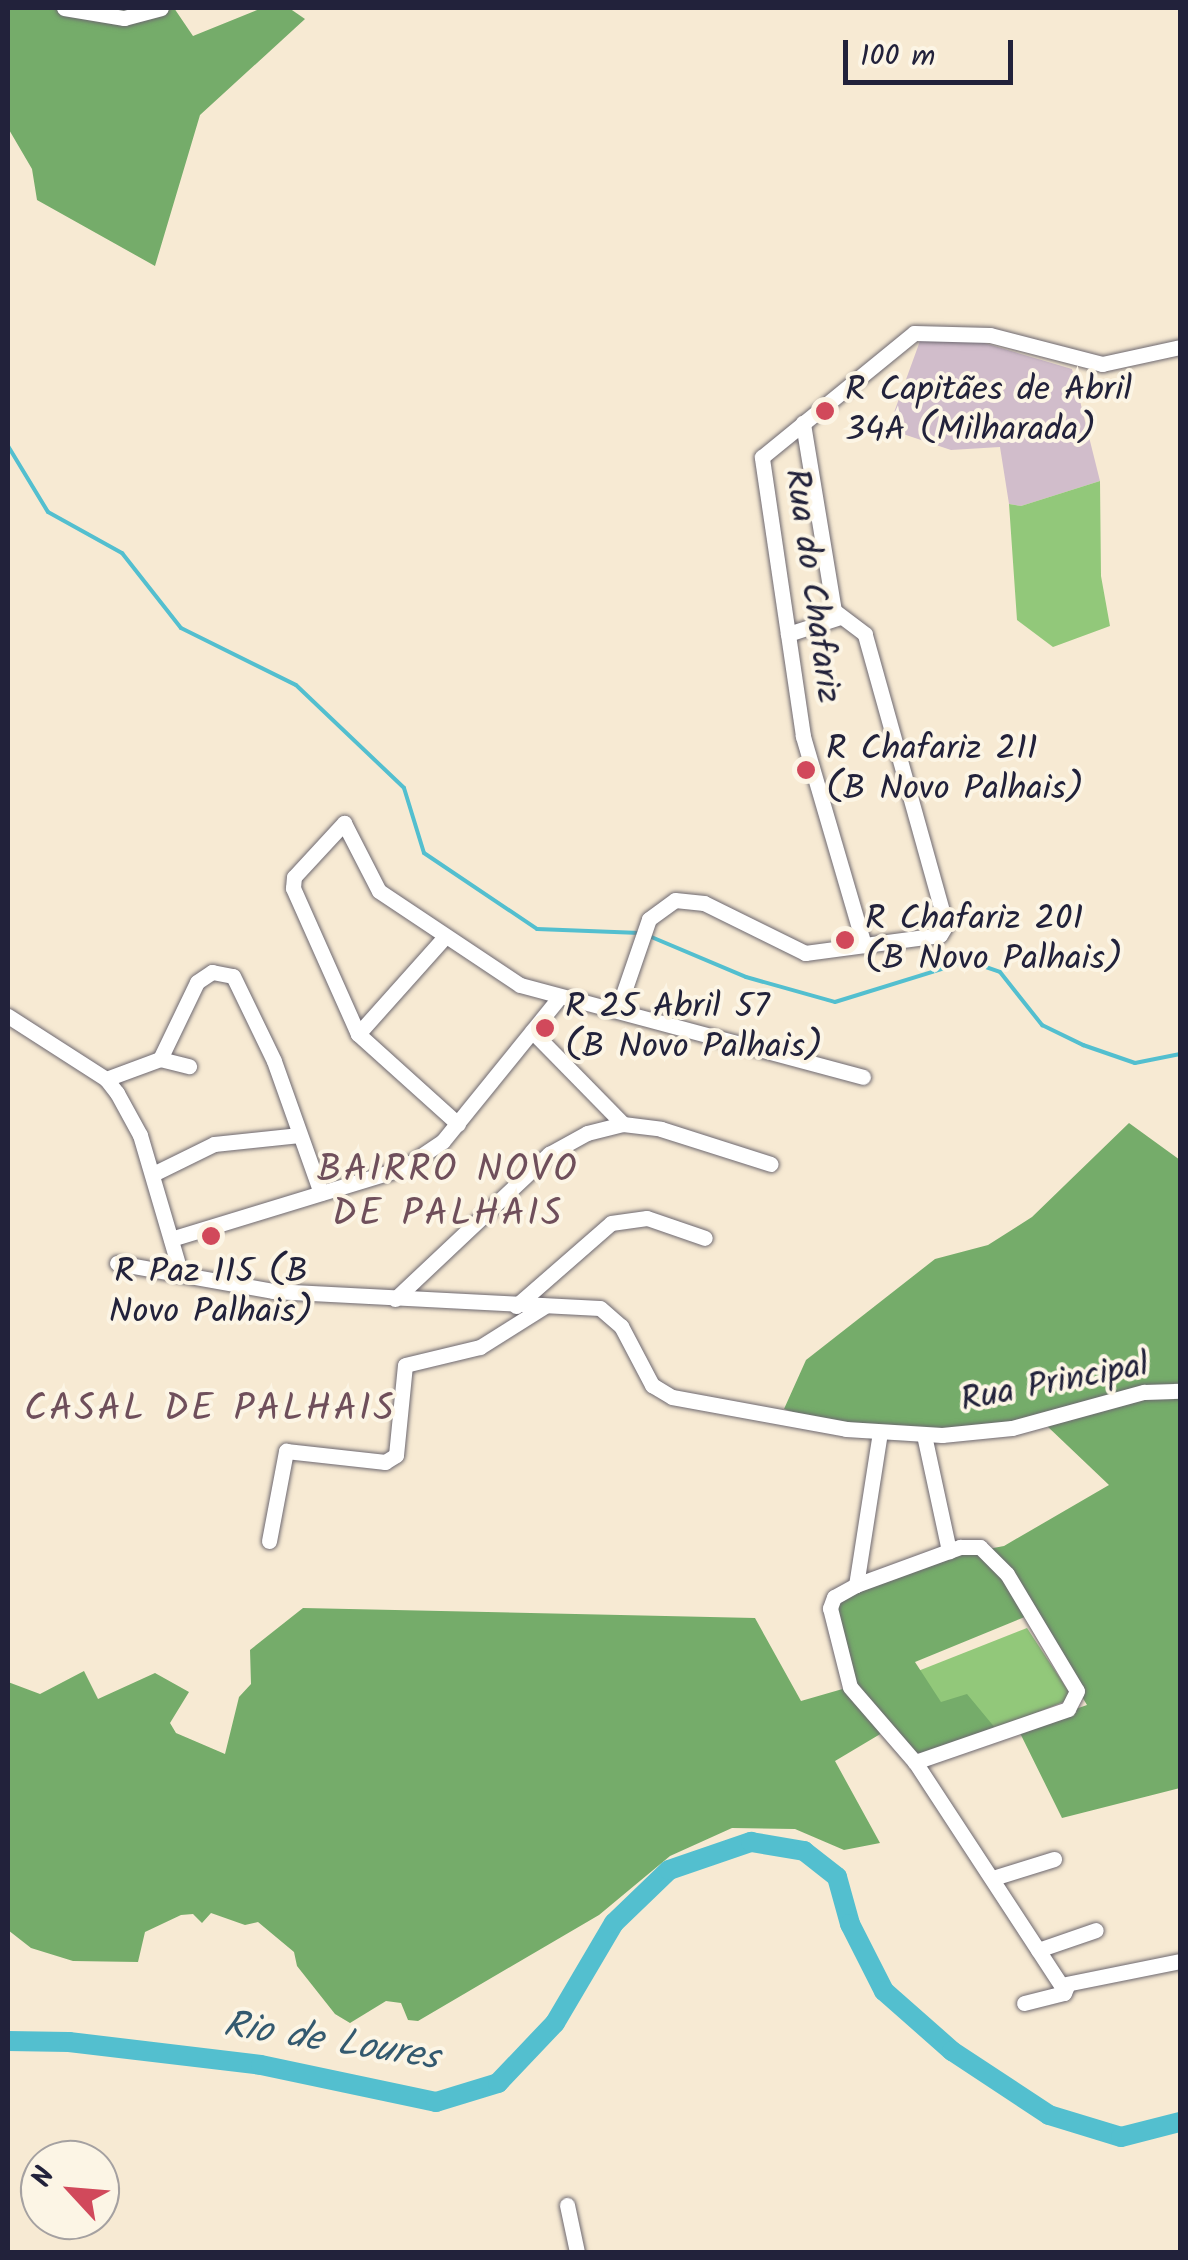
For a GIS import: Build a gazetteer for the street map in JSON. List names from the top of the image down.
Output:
{
  "streets": {
    "street": ["Rua do Chafariz", "Rua Principal"]
  },
  "districts": ["BAIRRO NOVO DE PALHAIS", "CASAL DE PALHAIS"],
  "water": ["Rio de Loures"],
  "places": [
    "R Capitães de Abril 34A (Milharada)",
    "R Chafariz 211 (B Novo Palhais)",
    "R Chafariz 201 (B Novo Palhais)",
    "R 25 Abril 57 (B Novo Palhais)",
    "R Paz 115 (B Novo Palhais)"
  ],
  "scale_bar": "100 m",
  "north": "top left"
}
